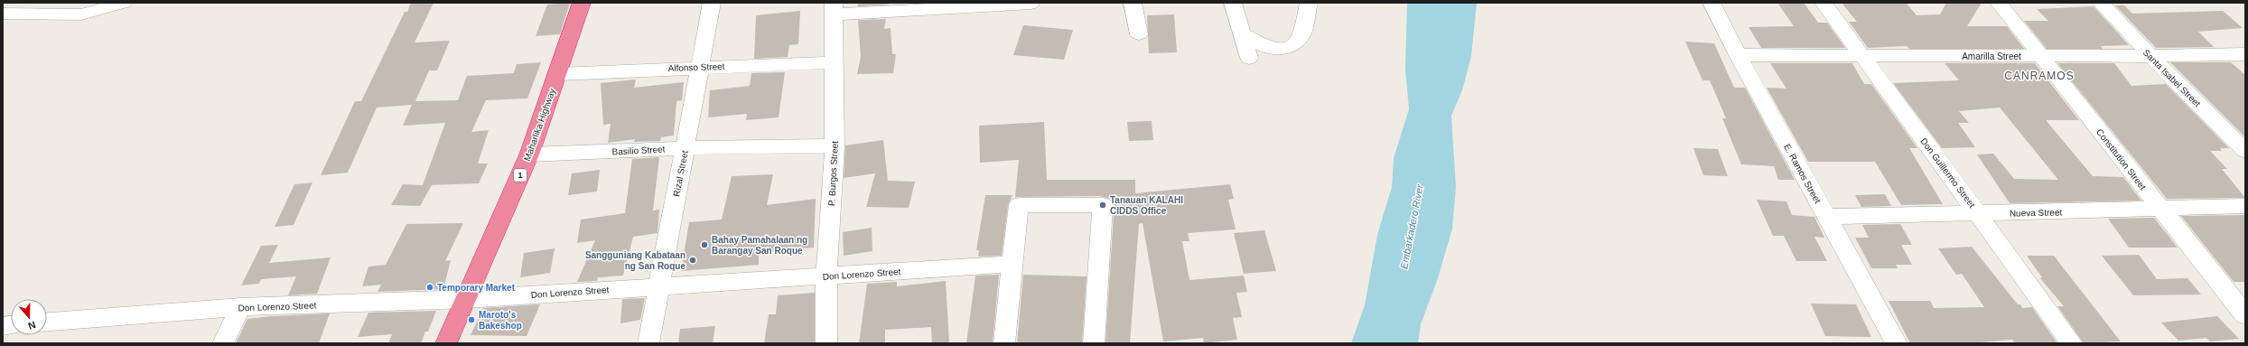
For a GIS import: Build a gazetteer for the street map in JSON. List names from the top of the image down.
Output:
{
  "streets": {
    "highway": ["Maharlika Highway", "1"],
    "street": [
      "Amarilla Street",
      "Alfonso Street",
      "Santa Isabel Street",
      "Basilio Street",
      "Constitution Street",
      "Don Guillermo Street",
      "Rizal Street",
      "P. Burgos Street",
      "E. Ramos Street",
      "Nueva Street",
      "Don Lorenzo Street"
    ]
  },
  "crossings": [
    ["Amarilla Street", "Santa Isabel Street"],
    ["Amarilla Street", "Constitution Street"],
    ["Amarilla Street", "Don Guillermo Street"],
    ["Amarilla Street", "E. Ramos Street"],
    ["Alfonso Street", "Maharlika Highway"],
    ["Alfonso Street", "Rizal Street"],
    ["Alfonso Street", "P. Burgos Street"],
    ["Maharlika Highway", "Basilio Street"],
    ["Maharlika Highway", "Don Lorenzo Street"],
    ["Basilio Street", "Rizal Street"],
    ["Basilio Street", "P. Burgos Street"],
    ["Constitution Street", "Nueva Street"],
    ["Don Guillermo Street", "Nueva Street"],
    ["Rizal Street", "Don Lorenzo Street"],
    ["P. Burgos Street", "Don Lorenzo Street"],
    ["E. Ramos Street", "Nueva Street"]
  ],
  "districts": ["CANRAMOS"],
  "water": ["Embarkadero River"],
  "places": [
    "Tanauan KALAHI CIDDS Office",
    "Bahay Pamahalaan ng Barangay San Roque",
    "Sangguniang Kabataan ng San Roque",
    "Temporary Market",
    "Maroto's Bakeshop"
  ],
  "north": "bottom"
}
